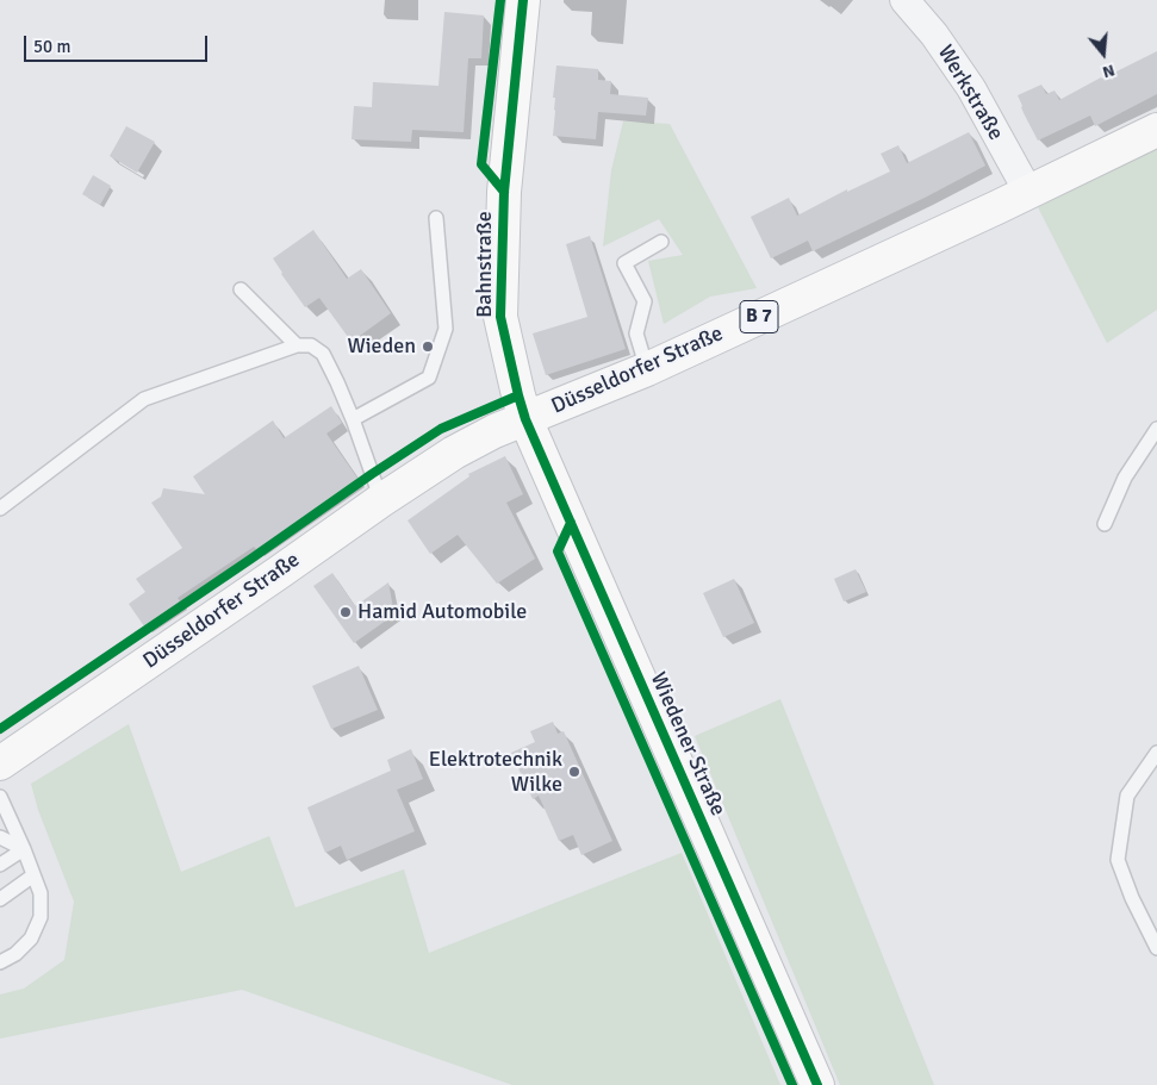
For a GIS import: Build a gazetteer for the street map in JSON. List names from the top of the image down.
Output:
{
  "streets": {
    "main road": [
      "Bahnstraße",
      "B 7",
      "Düsseldorfer Straße",
      "Wiedener Straße"
    ],
    "street": ["Werkstraße"]
  },
  "crossings": [
    ["Werkstraße", "Düsseldorfer Straße"],
    ["Bahnstraße", "Düsseldorfer Straße"],
    ["Bahnstraße", "Wiedener Straße"],
    ["Düsseldorfer Straße", "Wiedener Straße"]
  ],
  "places": ["Wieden", "Hamid Automobile", "Elektrotechnik Wilke"],
  "scale_bar": "50 m",
  "north": "bottom"
}
